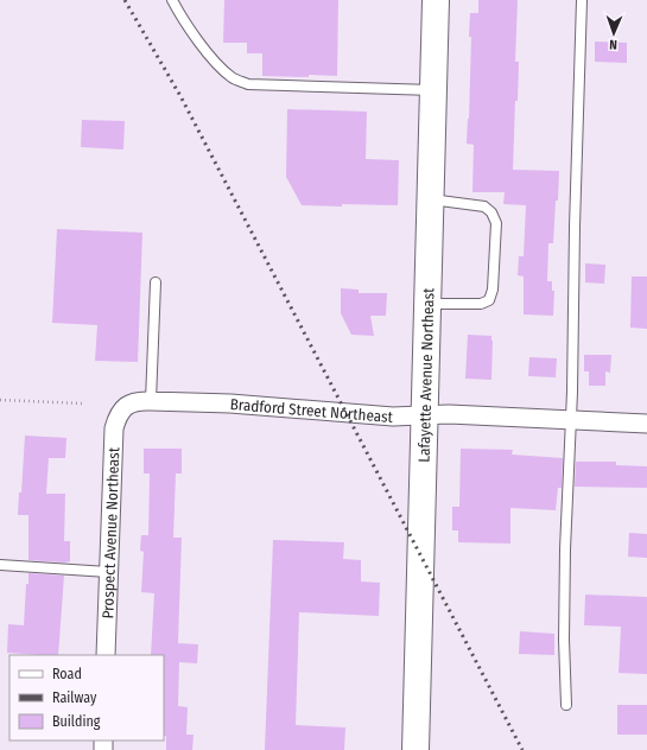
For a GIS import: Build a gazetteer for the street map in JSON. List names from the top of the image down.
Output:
{
  "streets": {
    "street": ["Lafayette Avenue Northeast", "Bradford Street Northeast", "Prospect Avenue Northeast"]
  },
  "crossings": [
    ["Lafayette Avenue Northeast", "Bradford Street Northeast"],
    ["Bradford Street Northeast", "Prospect Avenue Northeast"]
  ],
  "legend": ["Road", "Railway", "Building"],
  "north": "bottom"
}
